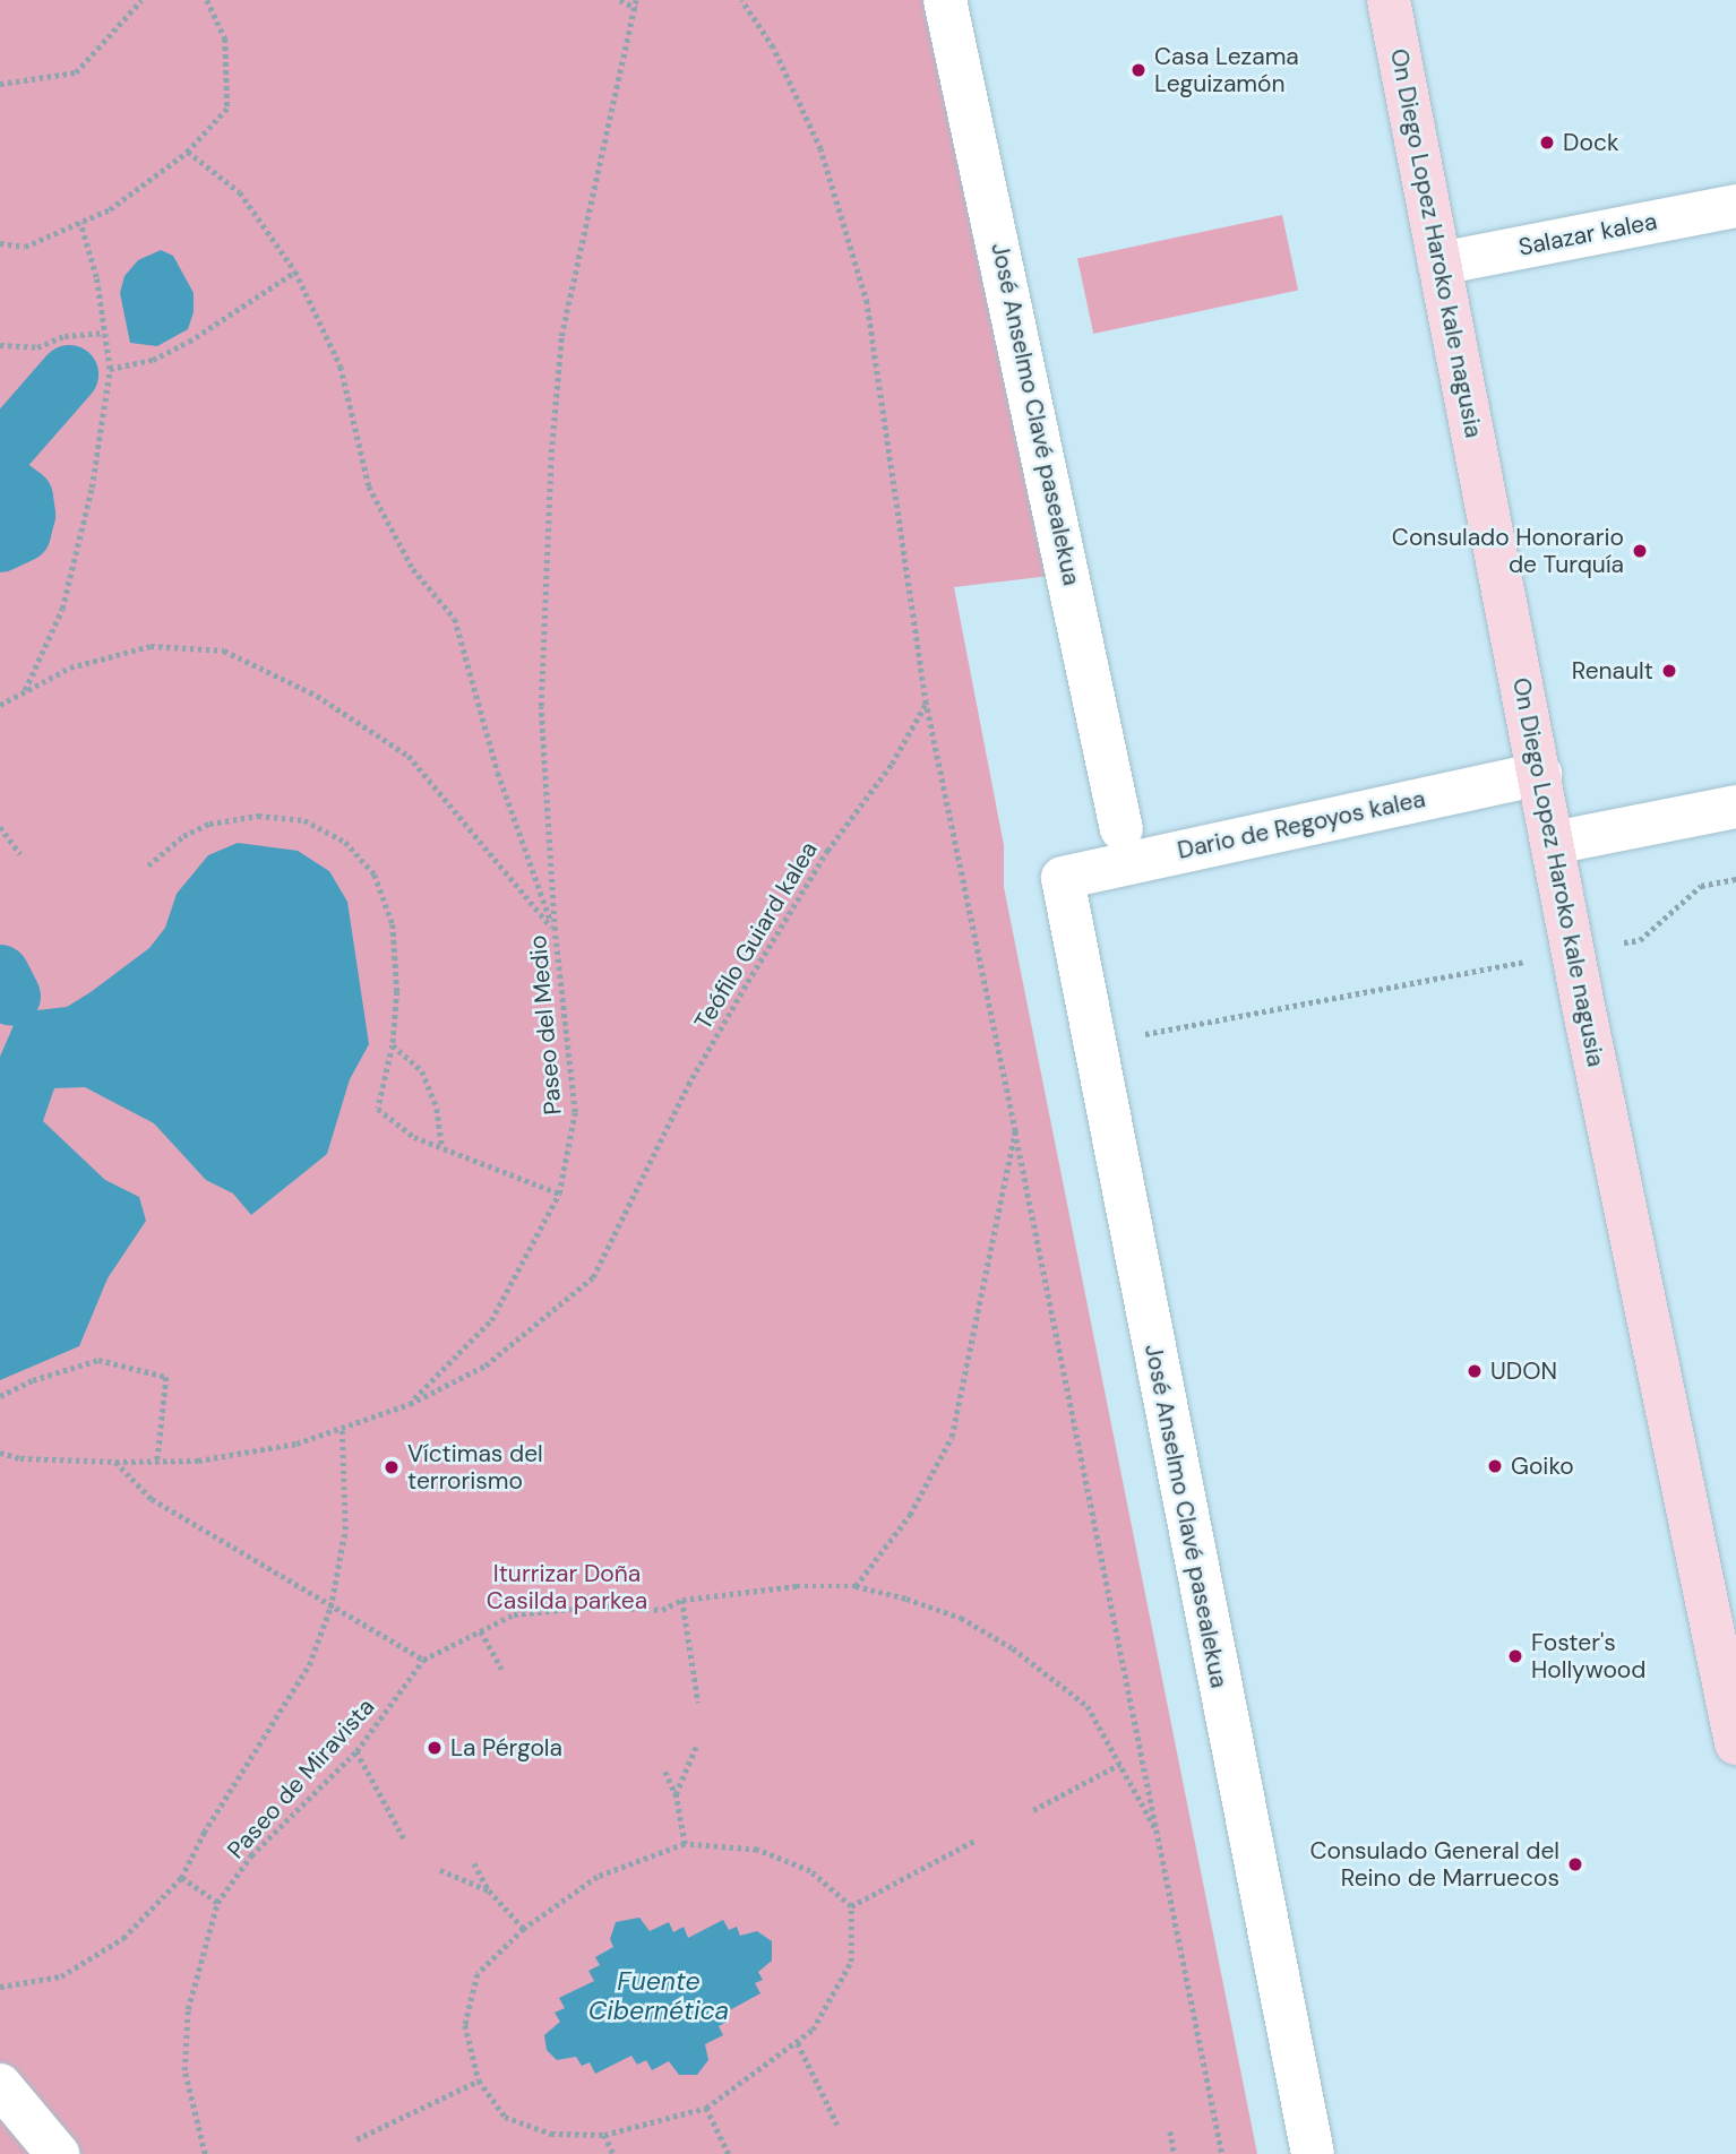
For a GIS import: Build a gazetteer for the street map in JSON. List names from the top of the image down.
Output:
{
  "streets": {
    "main road": ["On Diego Lopez Haroko kale nagusia"],
    "street": ["Salazar kalea", "José Anselmo Clavé pasealekua", "Dario de Regoyos kalea"],
    "path": ["Teófilo Guiard kalea", "Paseo del Medio", "Paseo de Miravista"]
  },
  "crossings": [
    ["Salazar kalea", "On Diego Lopez Haroko kale nagusia"],
    ["On Diego Lopez Haroko kale nagusia", "Dario de Regoyos kalea"],
    ["José Anselmo Clavé pasealekua", "Dario de Regoyos kalea"],
    ["Teófilo Guiard kalea", "Paseo del Medio"]
  ],
  "water": ["Fuente Cibernética"],
  "parks": ["Iturrizar Doña Casilda parkea"],
  "places": [
    "Casa Lezama Leguizamón",
    "Dock",
    "Consulado Honorario de Turquía",
    "Renault",
    "UDON",
    "Goiko",
    "Víctimas del terrorismo",
    "Foster's Hollywood",
    "La Pérgola",
    "Consulado General del Reino de Marruecos"
  ]
}
